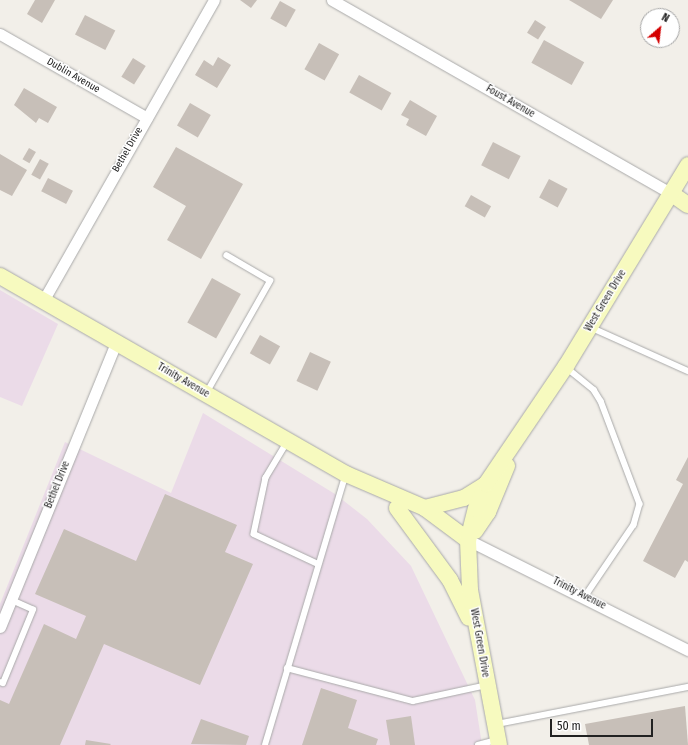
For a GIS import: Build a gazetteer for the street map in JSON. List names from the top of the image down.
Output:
{
  "streets": {
    "main road": ["Foust Avenue", "West Green Drive", "Trinity Avenue"],
    "street": ["Dublin Avenue", "Bethel Drive"]
  },
  "crossings": [
    ["Dublin Avenue", "Bethel Drive"],
    ["Foust Avenue", "West Green Drive"],
    ["Bethel Drive", "Trinity Avenue"],
    ["West Green Drive", "Trinity Avenue"]
  ],
  "scale_bar": "50 m",
  "north": "top right"
}
